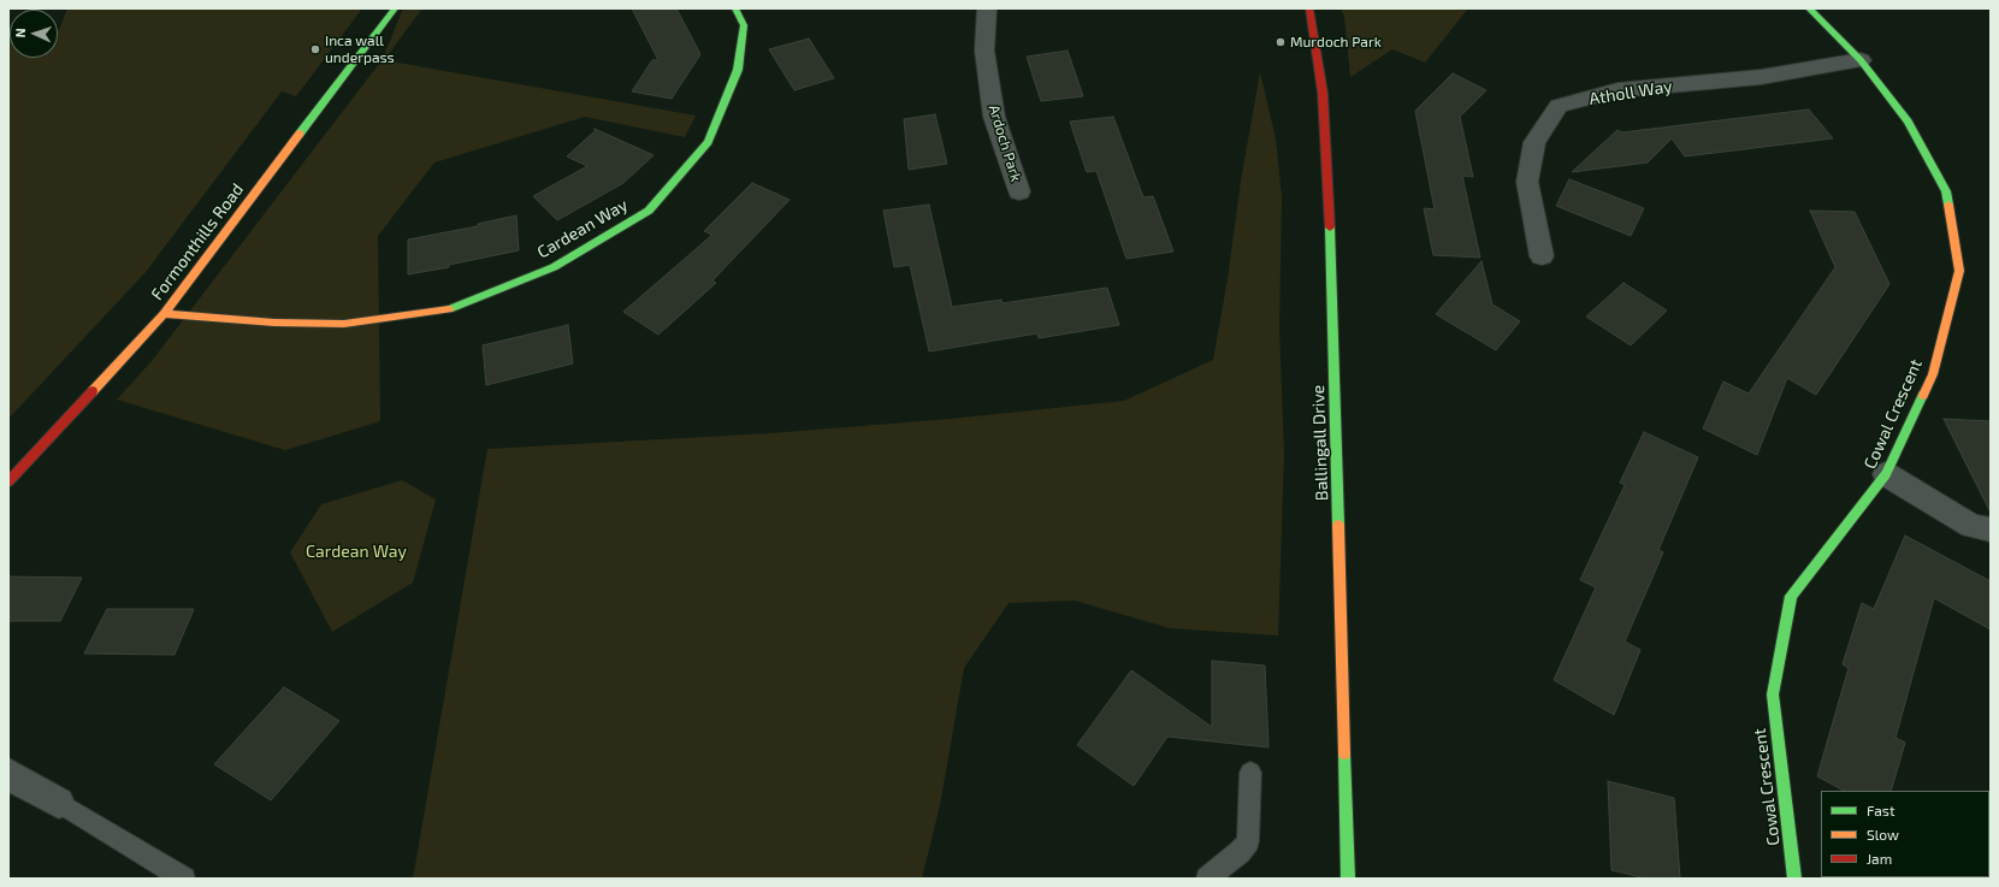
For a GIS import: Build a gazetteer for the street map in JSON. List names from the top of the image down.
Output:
{
  "streets": {
    "street": [
      "Atholl Way",
      "Ardoch Park",
      "Cardean Way",
      "Formonthills Road",
      "Cowal Crescent",
      "Ballingall Drive"
    ]
  },
  "crossings": [
    ["Atholl Way", "Cowal Crescent"],
    ["Cardean Way", "Formonthills Road"]
  ],
  "parks": ["Cardean Way"],
  "places": ["Murdoch Park", "Inca wall underpass"],
  "legend": ["Fast", "Slow", "Jam"],
  "north": "left"
}
